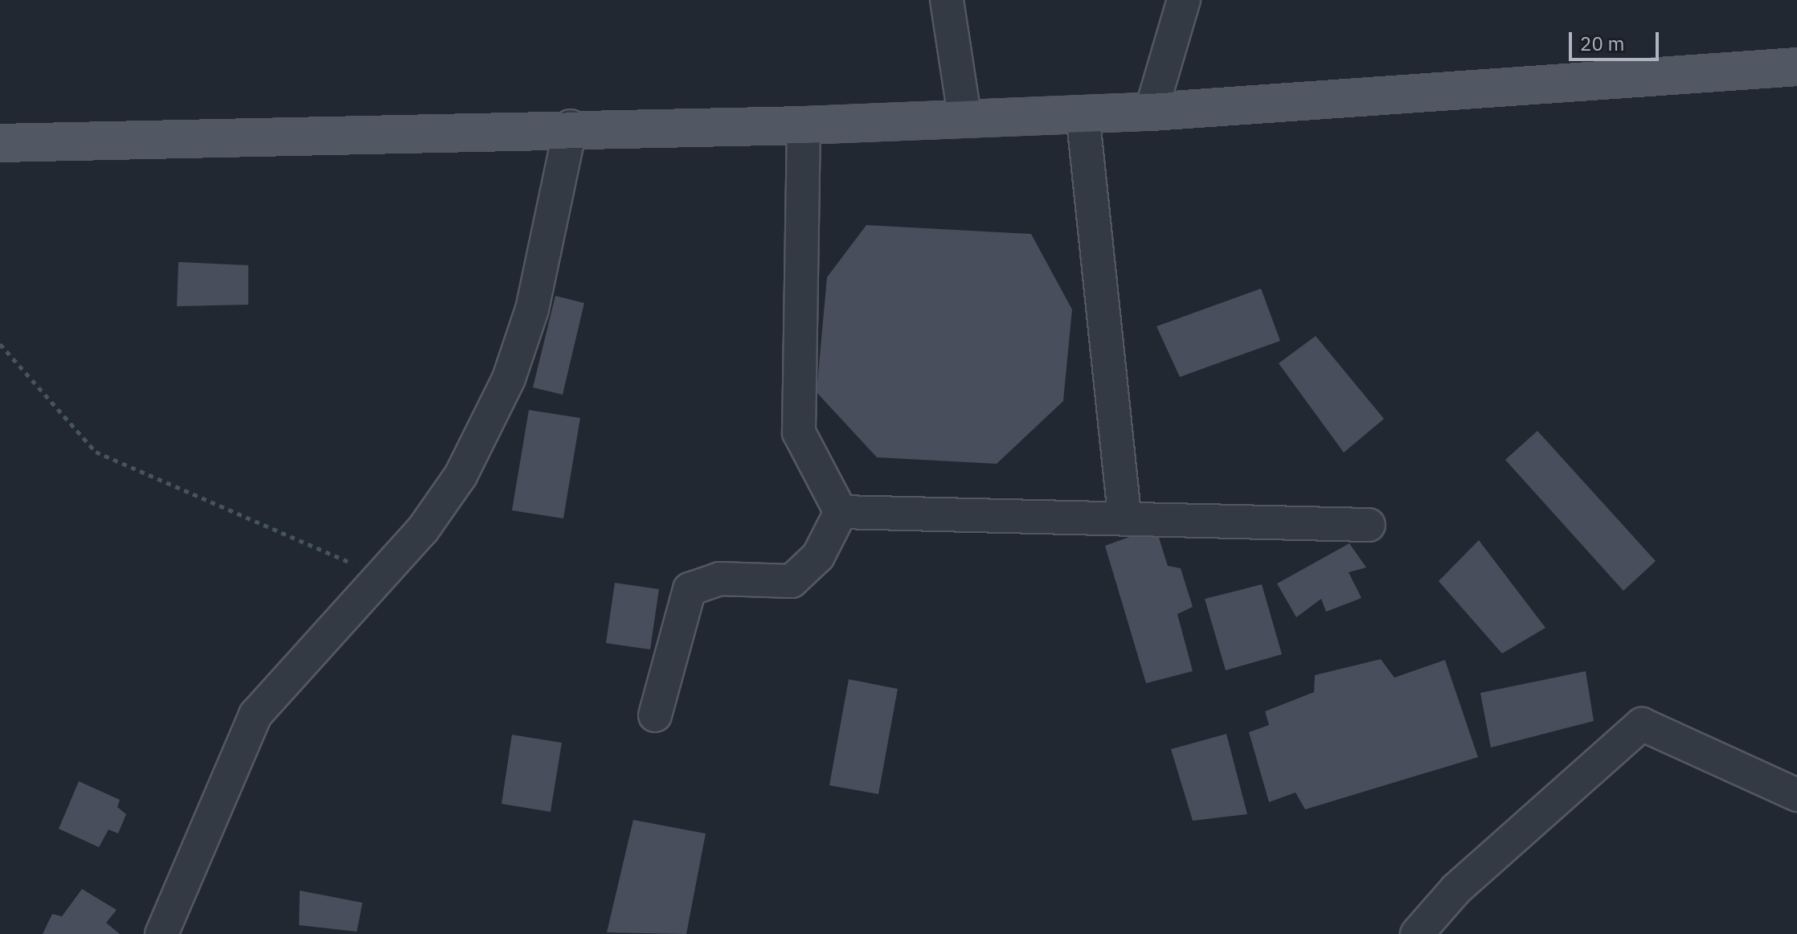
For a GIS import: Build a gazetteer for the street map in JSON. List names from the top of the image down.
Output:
{
  "scale_bar": "20 m"
}
